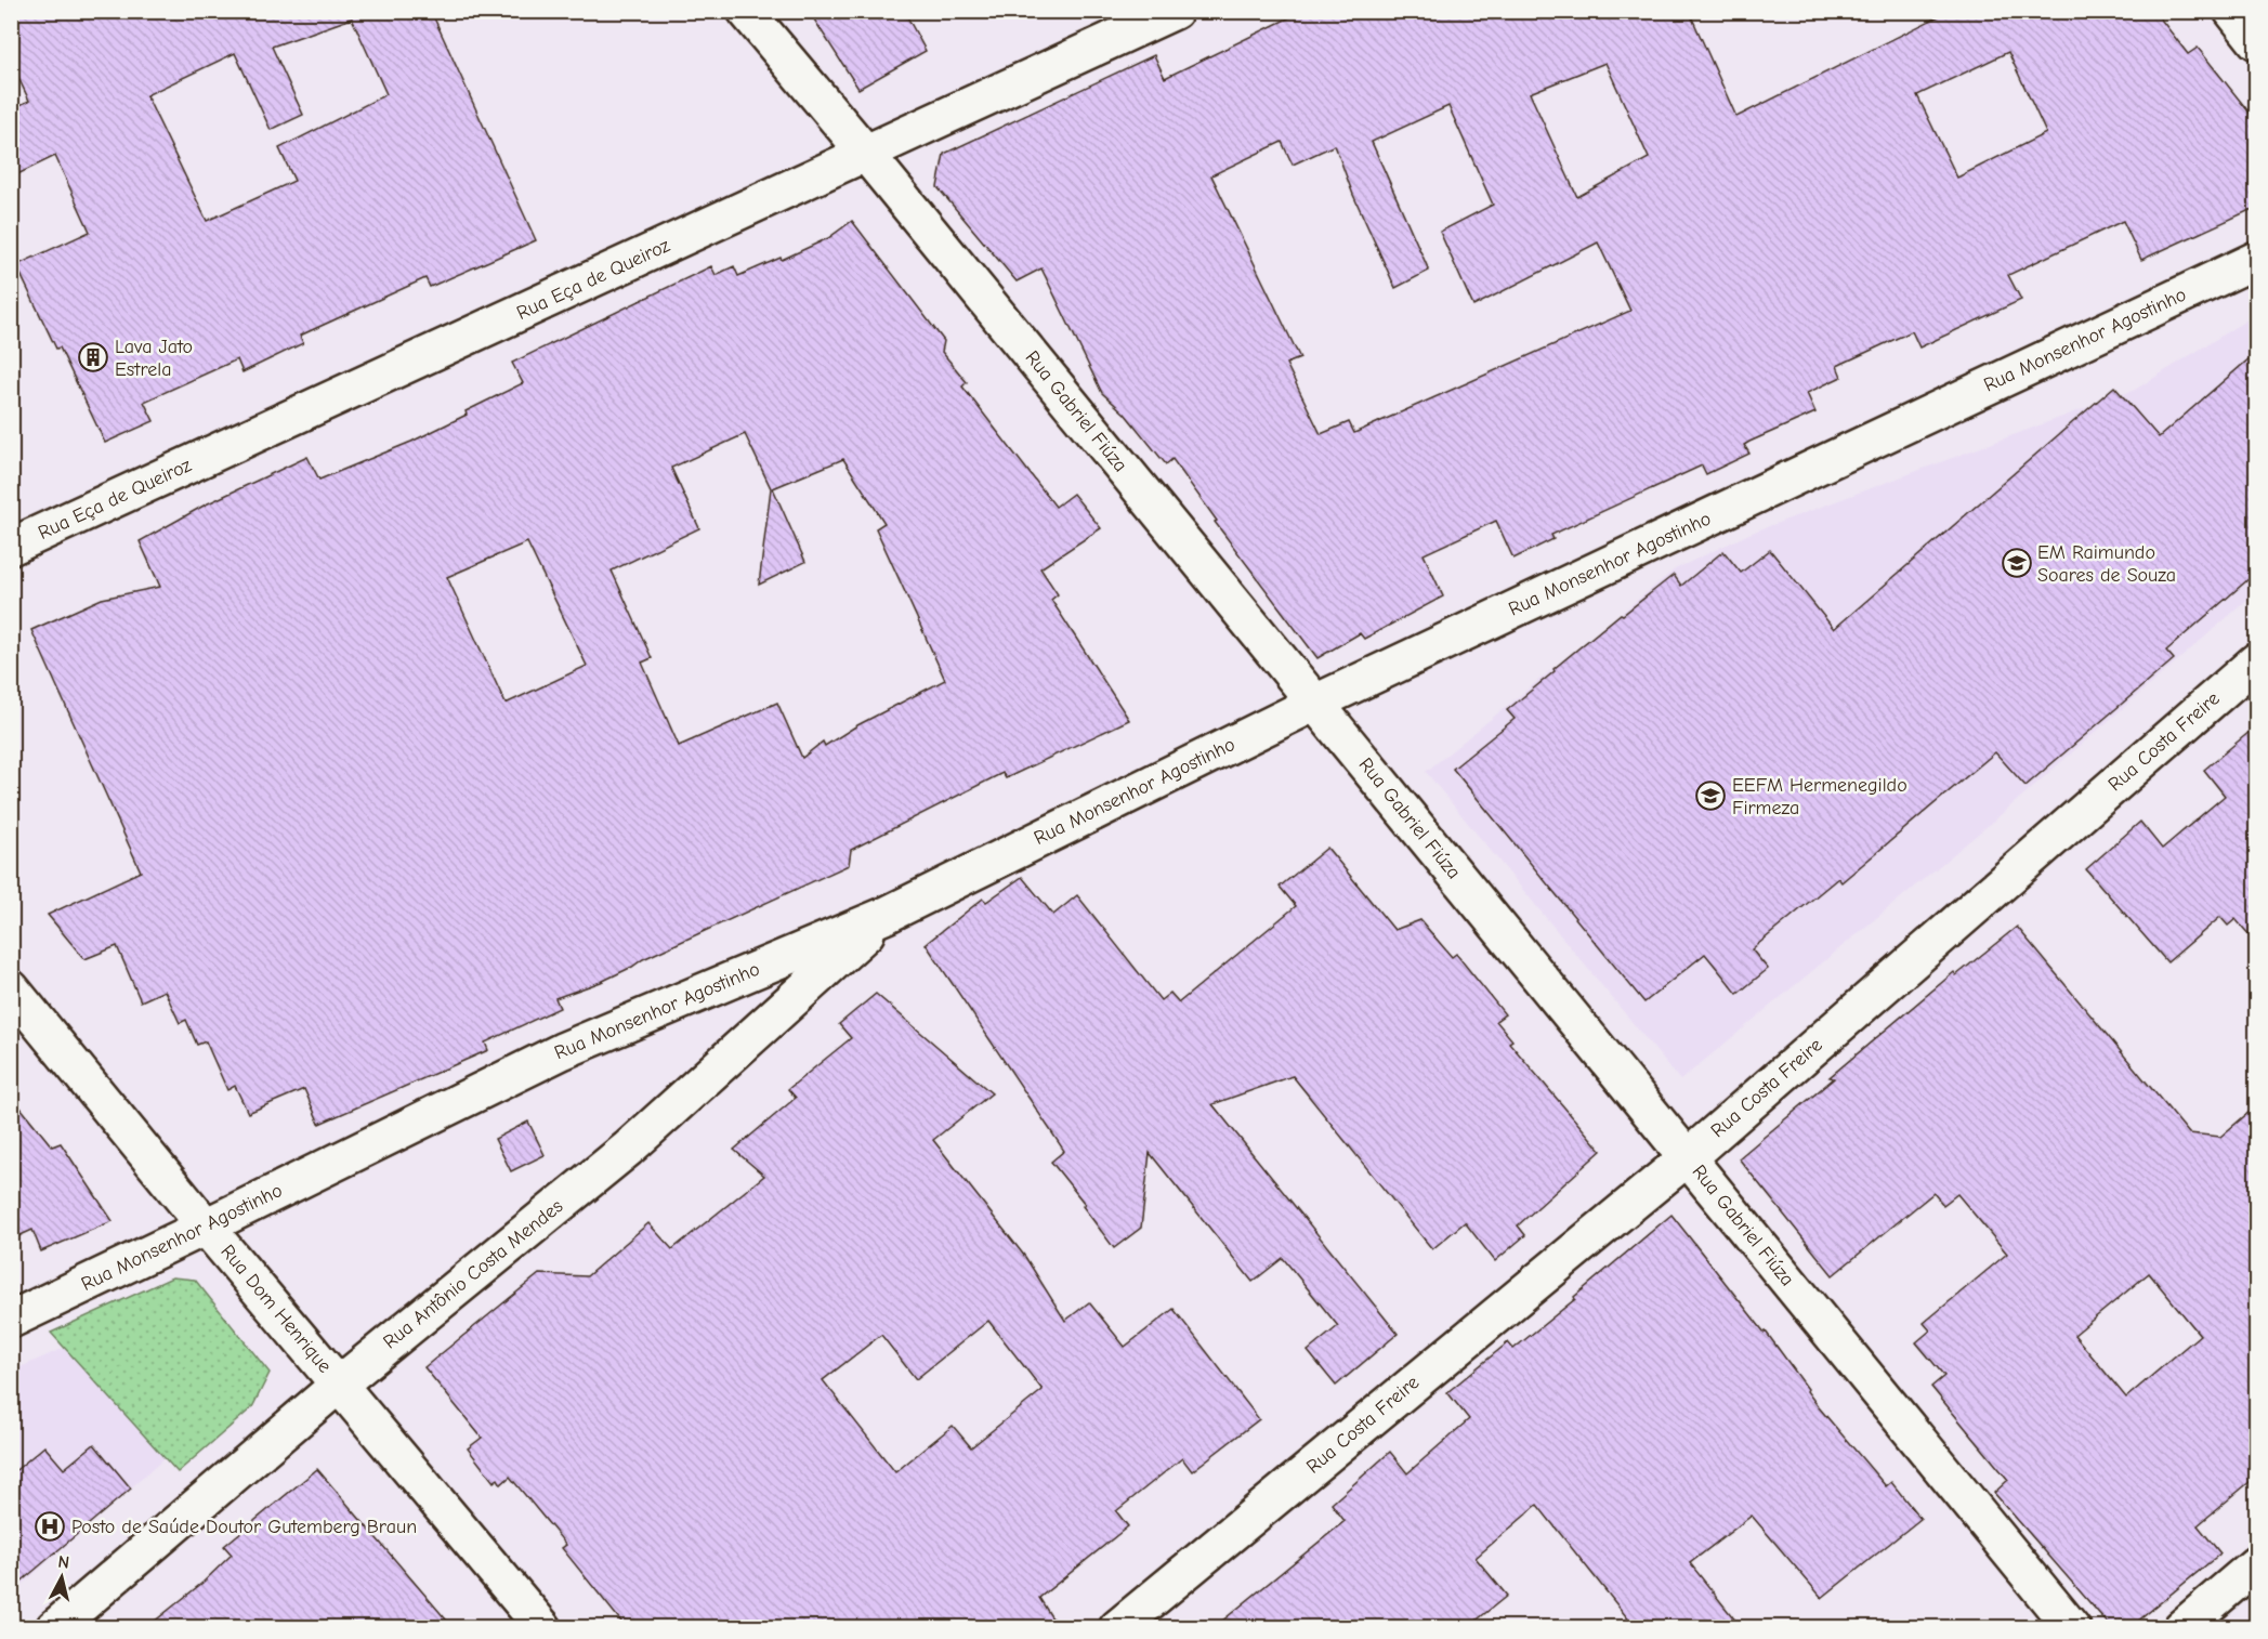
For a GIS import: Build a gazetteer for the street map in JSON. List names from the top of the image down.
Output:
{
  "streets": {
    "street": [
      "Rua Eça de Queiroz",
      "Rua Monsenhor Agostinho",
      "Rua Gabriel Fiúza",
      "Rua Costa Freire",
      "Rua Antônio Costa Mendes",
      "Rua Dom Henrique"
    ]
  },
  "crossings": [
    ["Rua Eça de Queiroz", "Rua Gabriel Fiúza"],
    ["Rua Monsenhor Agostinho", "Rua Gabriel Fiúza"],
    ["Rua Monsenhor Agostinho", "Rua Antônio Costa Mendes"],
    ["Rua Monsenhor Agostinho", "Rua Dom Henrique"],
    ["Rua Gabriel Fiúza", "Rua Costa Freire"],
    ["Rua Antônio Costa Mendes", "Rua Dom Henrique"]
  ],
  "places": {
    "building": ["Lava Jato Estrela"],
    "school or university": ["EM Raimundo Soares de Souza", "EEFM Hermenegildo Firmeza"],
    "hospital": ["Posto de Saúde Doutor Gutemberg Braun"]
  },
  "north": "top"
}
